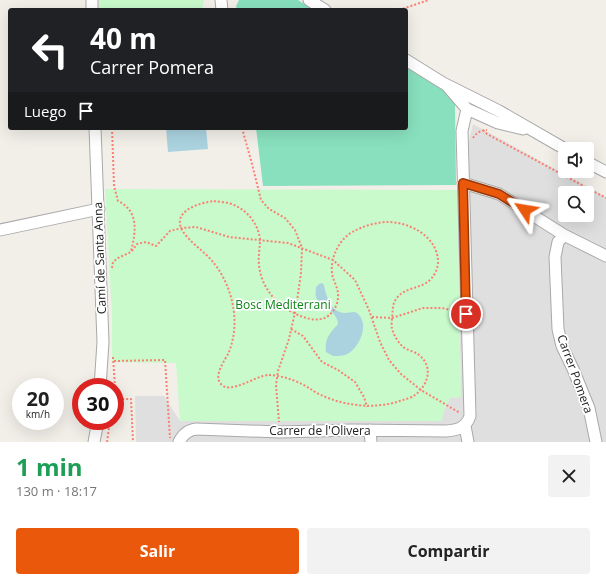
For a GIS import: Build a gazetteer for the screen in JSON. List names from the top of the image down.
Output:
{
  "streets": {
    "street": ["Camí de Santa Anna", "Carrer Pomera", "Carrer de l'Olivera"]
  },
  "parks": ["Bosc Mediterrani"],
  "page": {
    "turn": ["40 m", "Carrer Pomera"],
    "then": "Luego",
    "speed": "20 km/h",
    "limit": "30",
    "heading": ["1 min", "130 m · 18:17"],
    "buttons": ["Salir", "Compartir"]
  }
}
